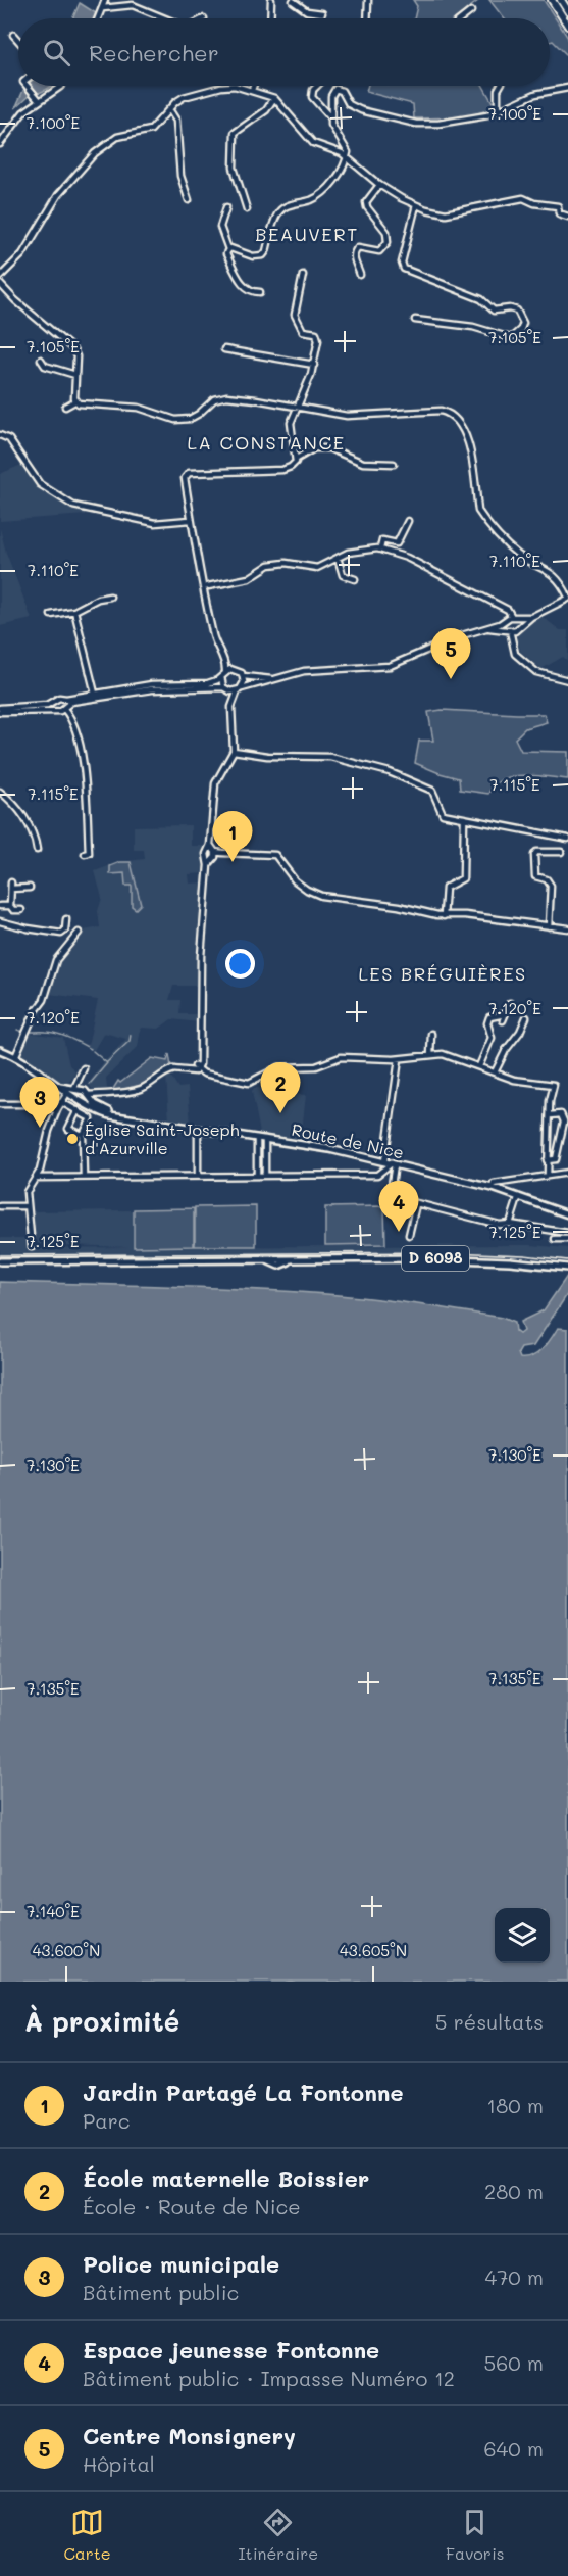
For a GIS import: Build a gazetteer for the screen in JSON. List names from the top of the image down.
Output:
{
  "streets": {
    "main road": ["Route de Nice", "D 6098"]
  },
  "districts": ["BEAUVERT", "LA CONSTANCE", "LES BRÉGUIÈRES"],
  "places": ["Église Saint-Joseph d'Azurville"],
  "page": {
    "search": "Rechercher",
    "pins": [
      "5",
      "1",
      "2",
      "3",
      "4"
    ],
    "heading": ["À proximité", "5 résultats"],
    "list": [
      {
        "mark": "1",
        "name": "Jardin Partagé La Fontonne",
        "note": "Parc",
        "value": "180 m"
      },
      {
        "mark": "2",
        "name": "École maternelle Boissier",
        "note": "École · Route de Nice",
        "value": "280 m"
      },
      {
        "mark": "3",
        "name": "Police municipale",
        "note": "Bâtiment public",
        "value": "470 m"
      },
      {
        "mark": "4",
        "name": "Espace jeunesse Fontonne",
        "note": "Bâtiment public · Impasse Numéro 12",
        "value": "560 m"
      },
      {
        "mark": "5",
        "name": "Centre Monsignery",
        "note": "Hôpital",
        "value": "640 m"
      }
    ],
    "nav": ["Carte", "Itinéraire", "Favoris"]
  },
  "coordinates": [
    "7.100°E",
    "7.105°E",
    "7.110°E",
    "7.115°E",
    "7.120°E",
    "7.125°E",
    "7.130°E",
    "7.135°E",
    "7.140°E",
    "43.600°N",
    "43.605°N"
  ]
}
